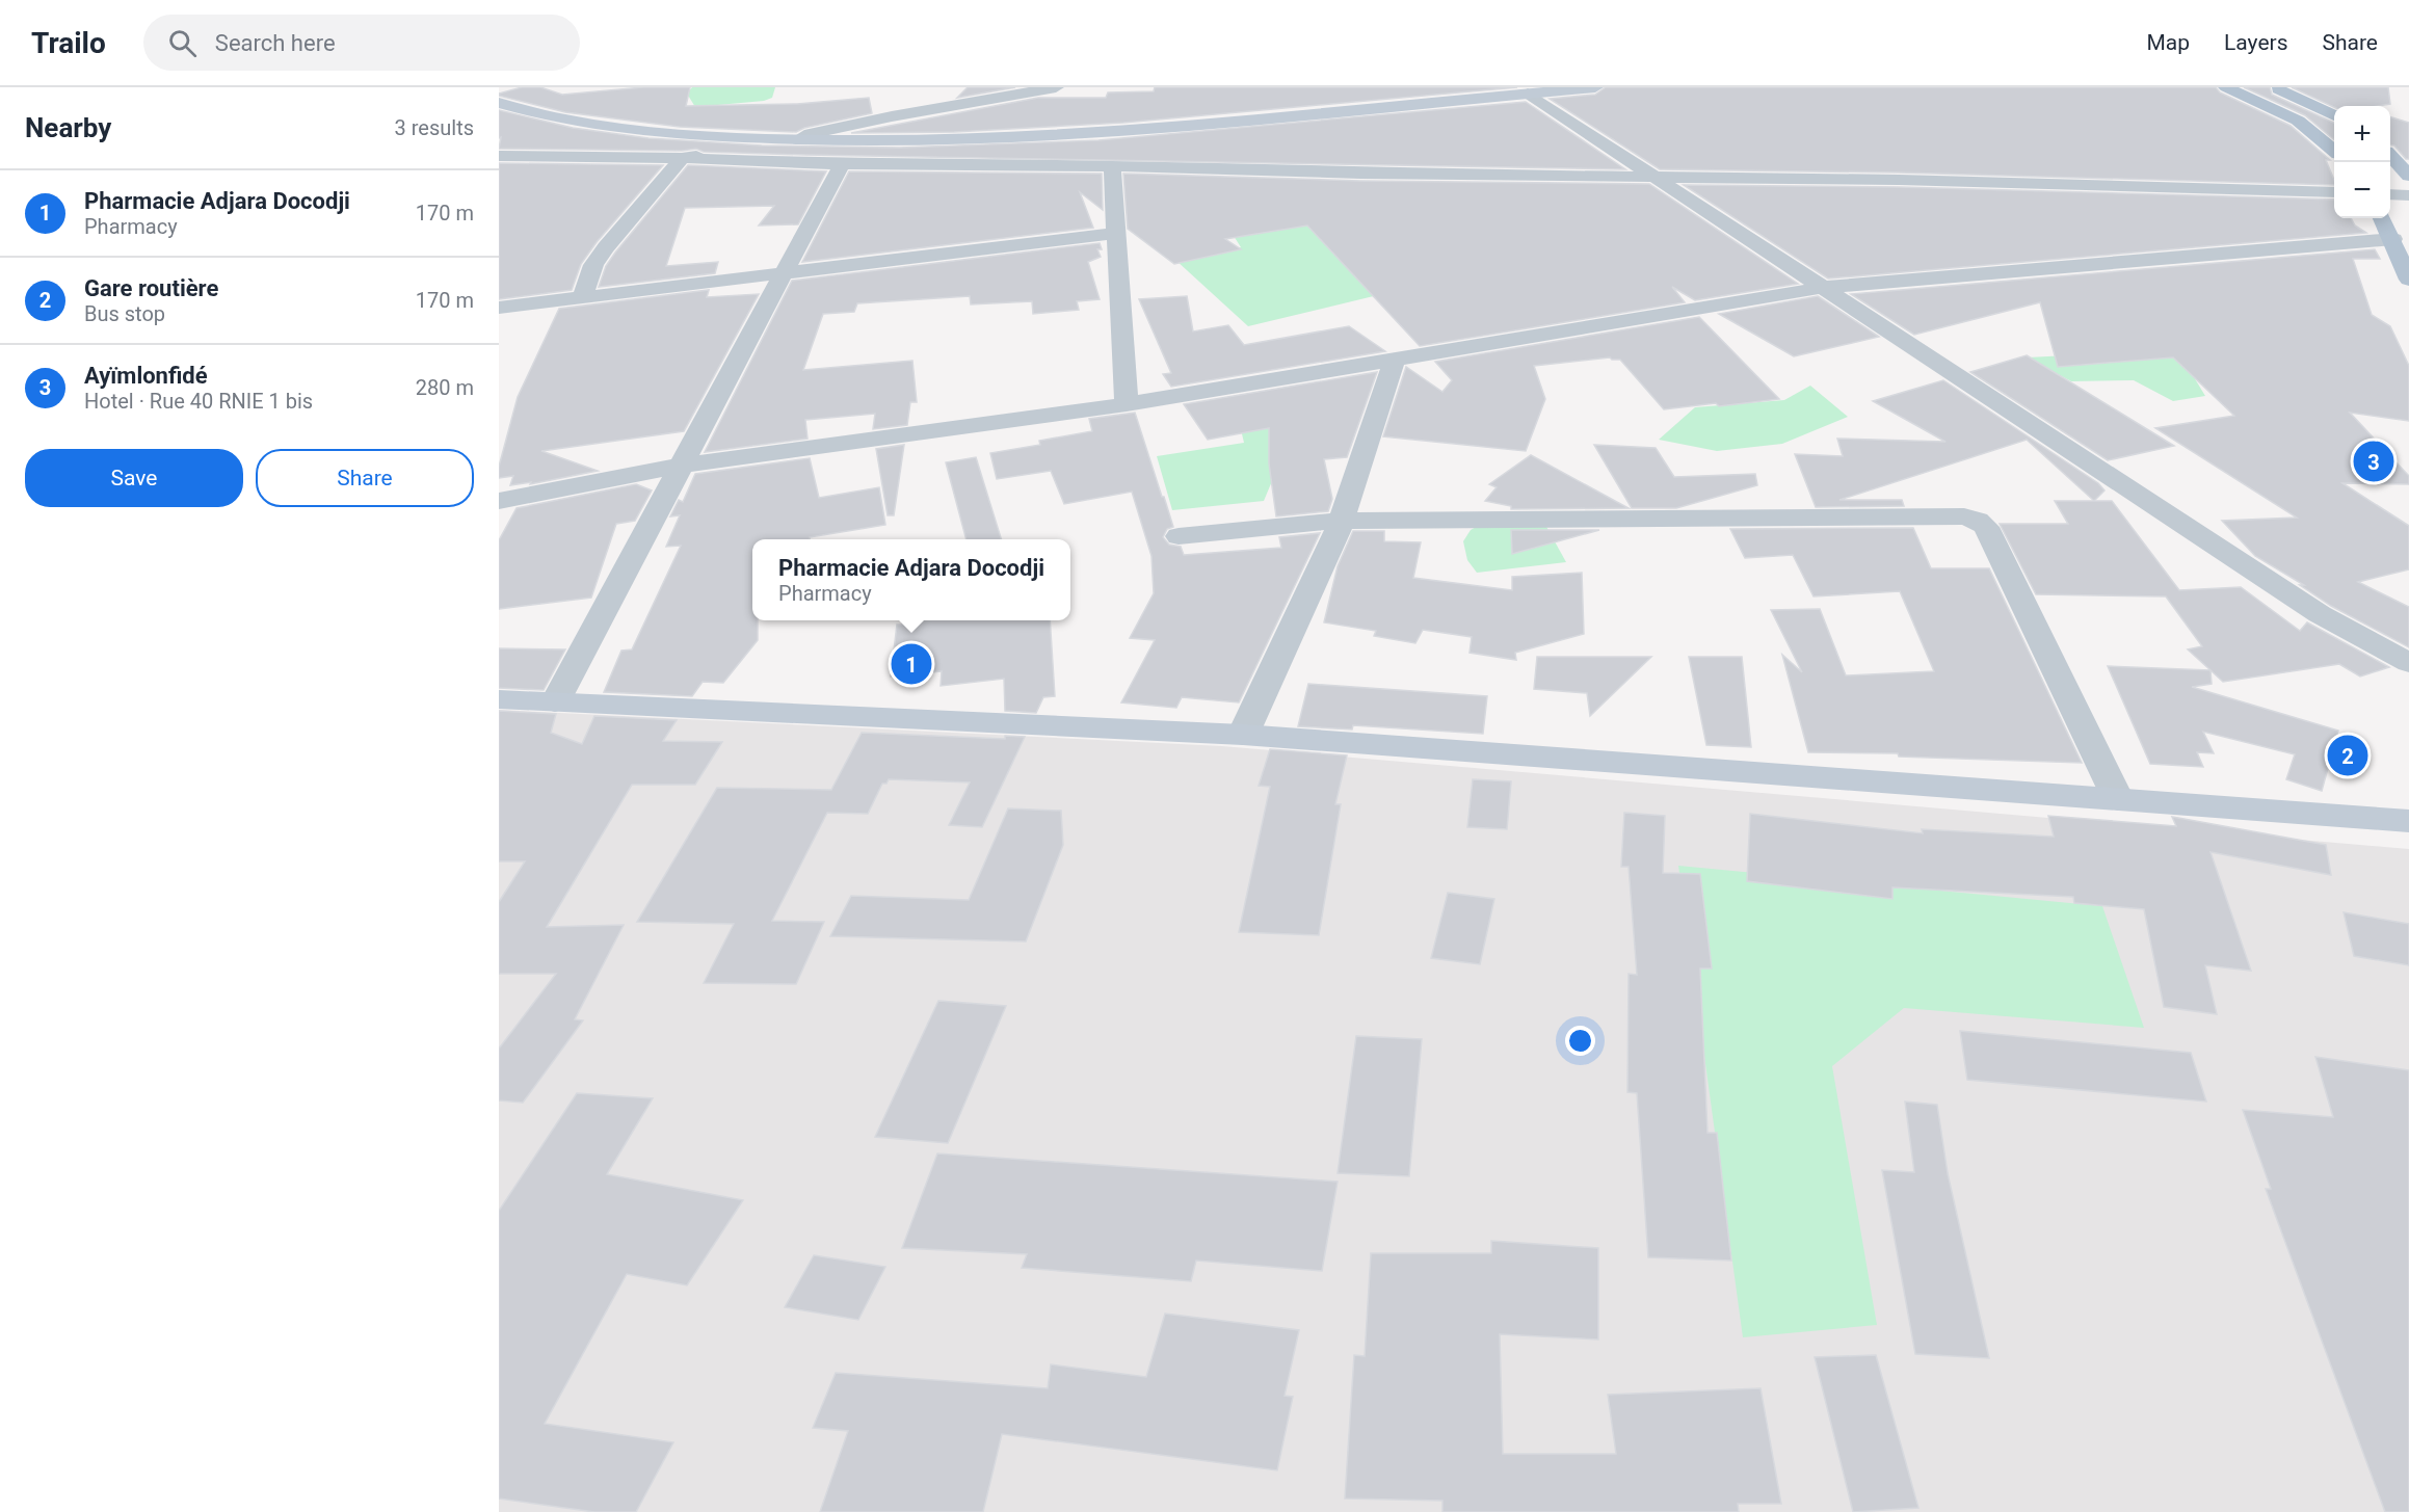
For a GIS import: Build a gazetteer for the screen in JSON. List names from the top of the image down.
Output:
{
  "page": {
    "header": "Trailo",
    "search": "Search here",
    "nav": ["Map", "Layers", "Share"],
    "heading": ["Nearby", "3 results"],
    "map_buttons": ["+", "−"],
    "list": [
      {
        "mark": "1",
        "name": "Pharmacie Adjara Docodji",
        "note": "Pharmacy",
        "value": "170 m"
      },
      {
        "mark": "2",
        "name": "Gare routière",
        "note": "Bus stop",
        "value": "170 m"
      },
      {
        "mark": "3",
        "name": "Ayïmlonfidé",
        "note": "Hotel · Rue 40 RNIE 1 bis",
        "value": "280 m"
      }
    ],
    "buttons": ["Save", "Share"],
    "pins": ["3", "1", "2"],
    "popup": ["Pharmacie Adjara Docodji", "Pharmacy"]
  }
}
